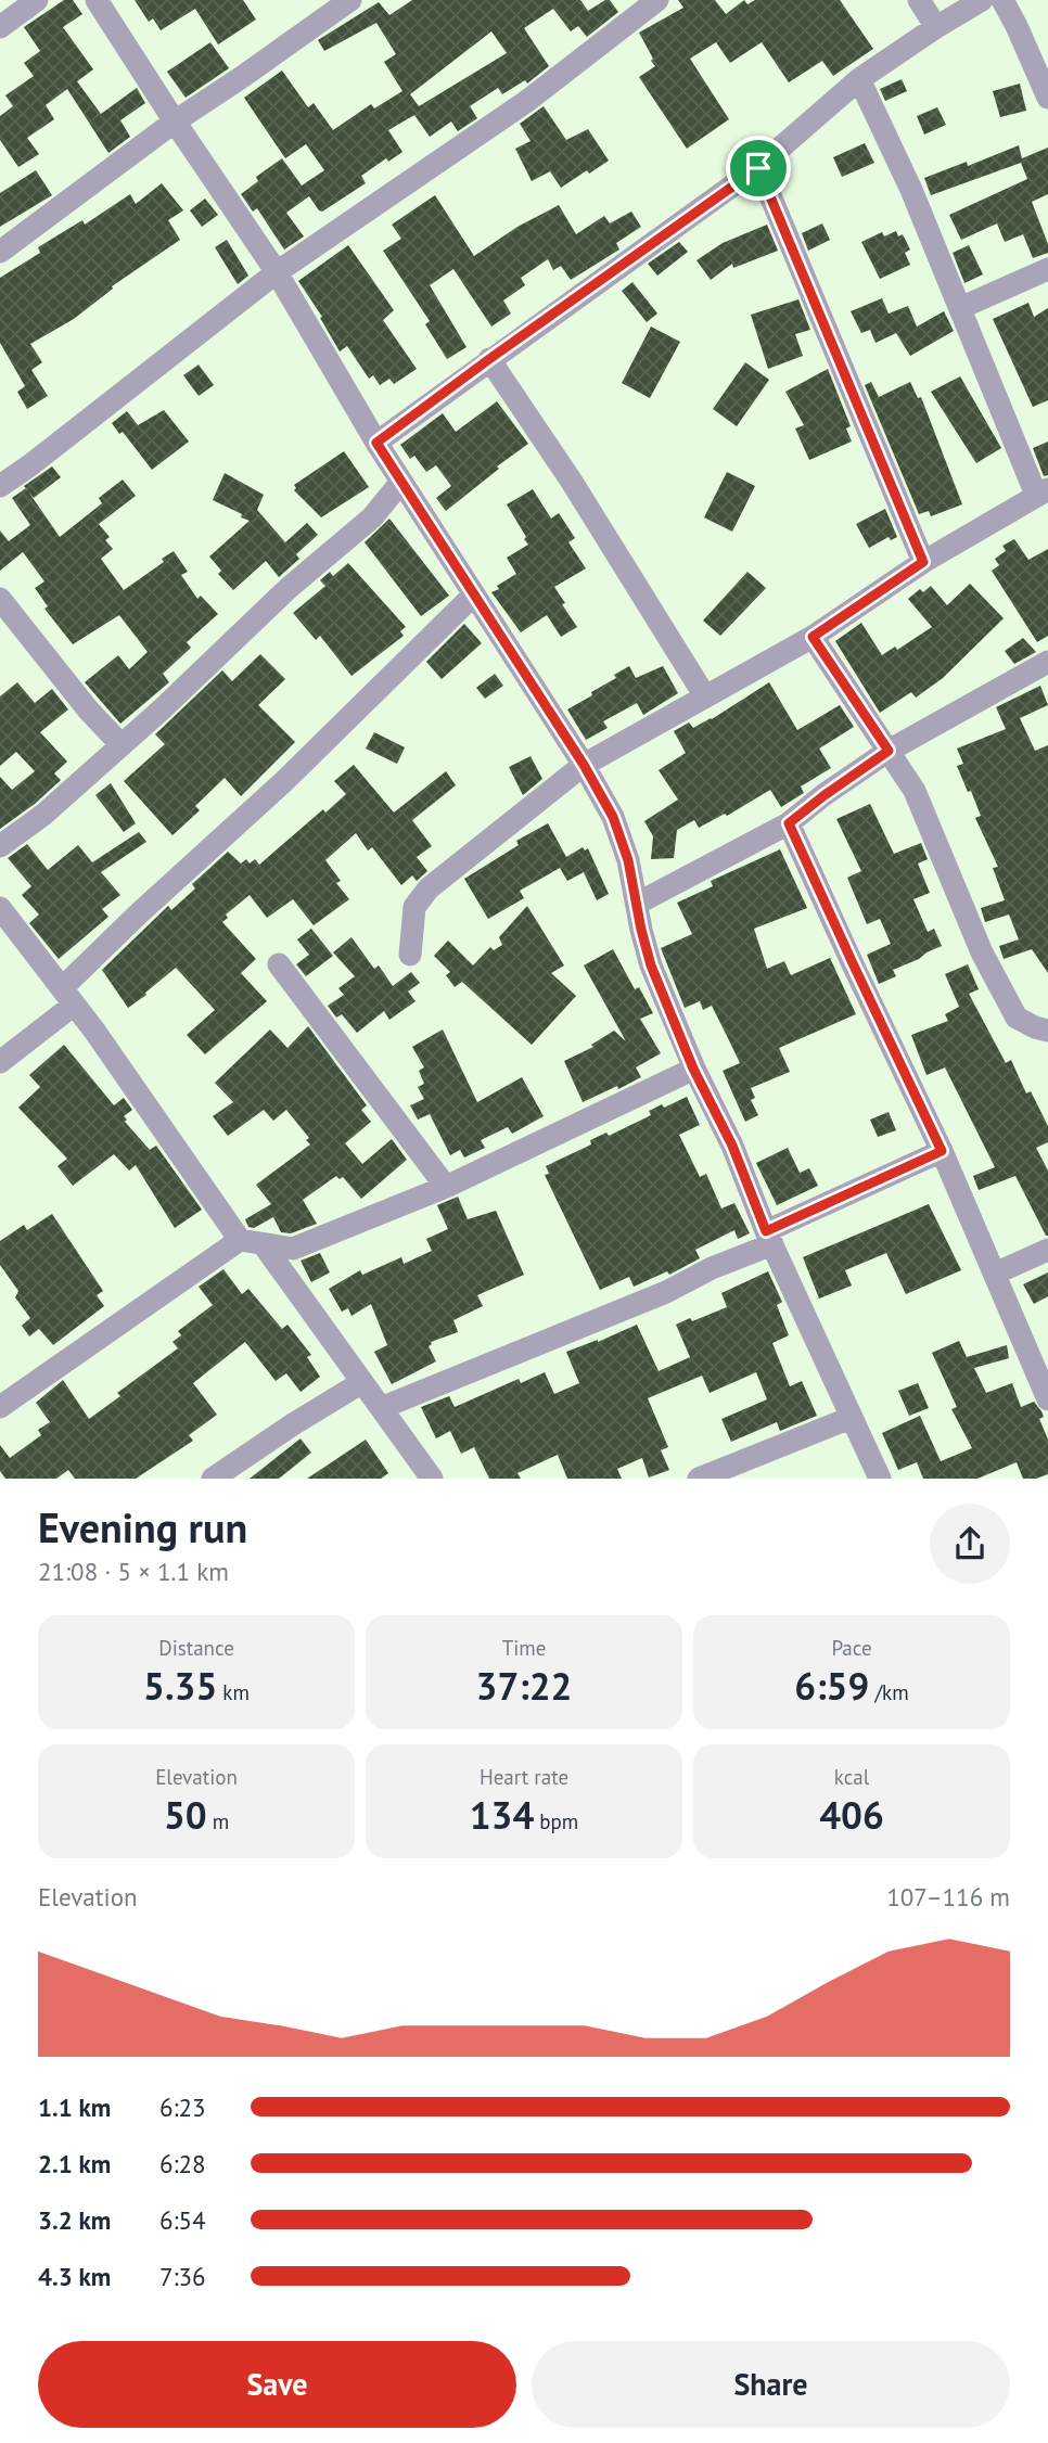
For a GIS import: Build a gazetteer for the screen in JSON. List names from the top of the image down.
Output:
{
  "page": {
    "heading": ["Evening run", "21:08 · 5 × 1.1 km"],
    "stats": [
      ["Distance", "5.35 km"],
      ["Time", "37:22"],
      ["Pace", "6:59 /km"],
      ["Elevation", "50 m"],
      ["Heart rate", "134 bpm"],
      ["kcal", "406"]
    ],
    "chart": ["Elevation", "107–116 m"],
    "list": [
      {
        "name": "1.1 km",
        "note": "6:23"
      },
      {
        "name": "2.1 km",
        "note": "6:28"
      },
      {
        "name": "3.2 km",
        "note": "6:54"
      },
      {
        "name": "4.3 km",
        "note": "7:36"
      }
    ],
    "buttons": ["Save", "Share"]
  }
}
